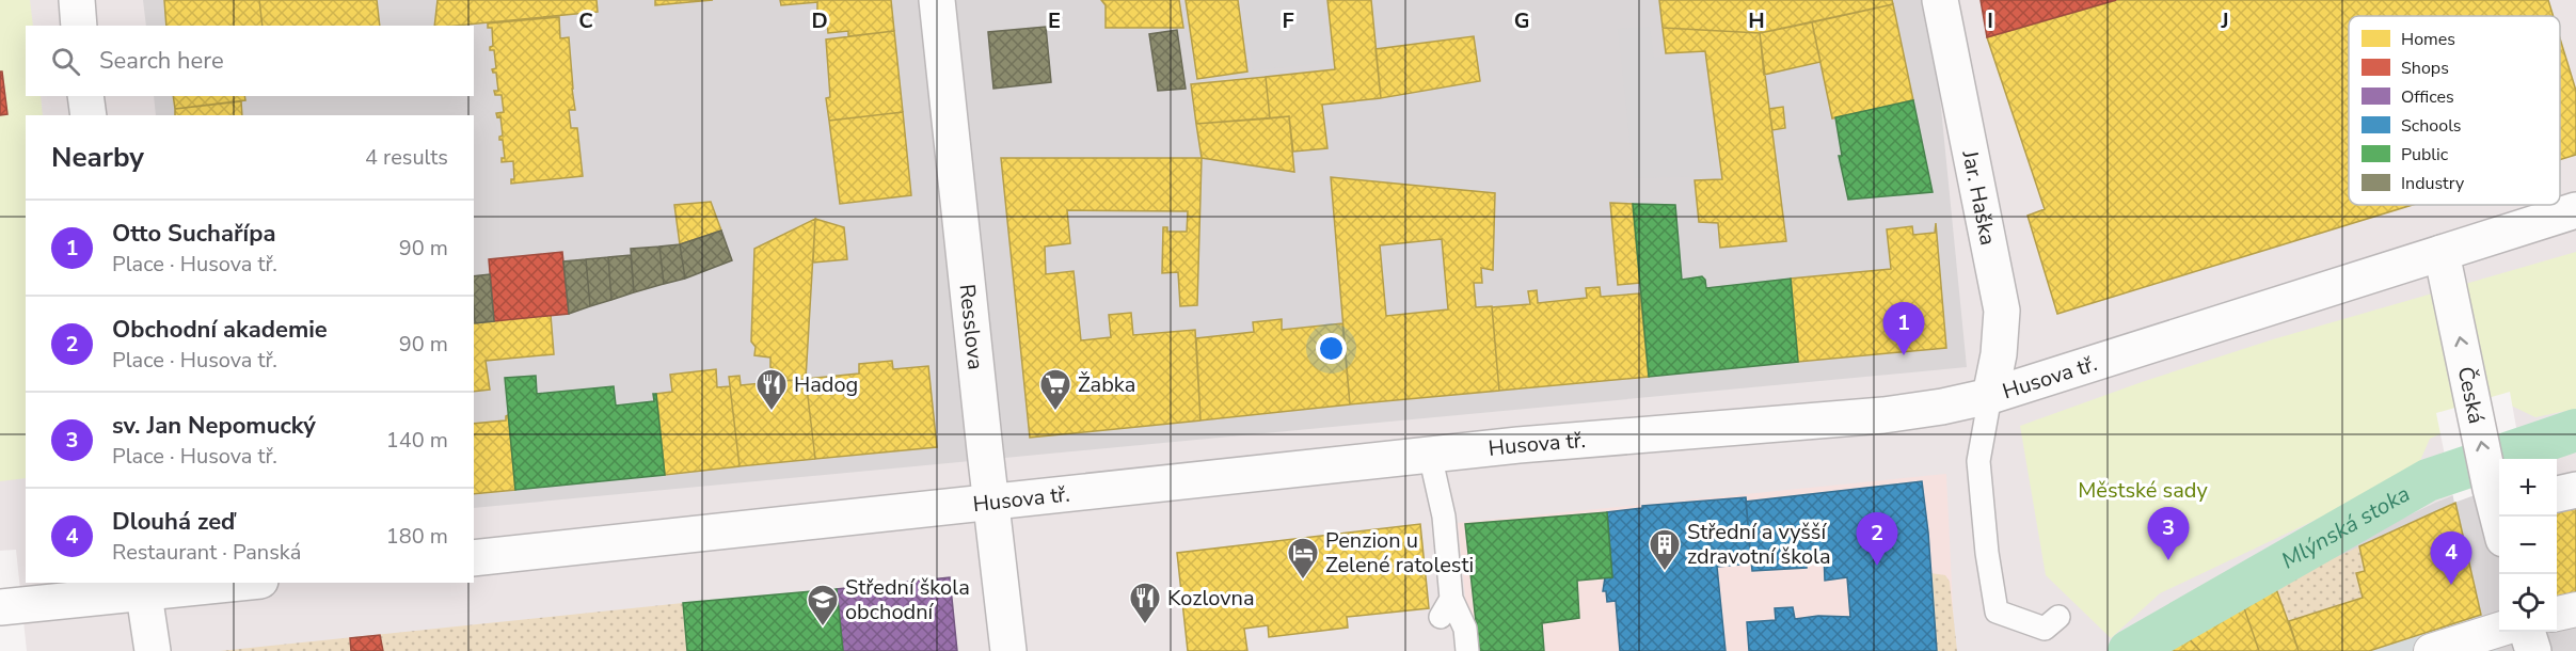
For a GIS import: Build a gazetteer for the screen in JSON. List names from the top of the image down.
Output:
{
  "streets": {
    "street": [
      "Jar. Haška",
      "Resslova",
      "Husova tř.",
      "Česká"
    ]
  },
  "crossings": [
    ["Jar. Haška", "Husova tř."],
    ["Resslova", "Husova tř."],
    ["Husova tř.", "Česká"]
  ],
  "one_way": ["Česká"],
  "water": ["Mlýnská stoka"],
  "parks": ["Městské sady"],
  "places": {
    "restaurant": ["Hadog", "Kozlovna"],
    "supermarket": ["Žabka"],
    "building": ["Střední a vyšší zdravotní škola"],
    "hotel": ["Penzion u Zelené ratolesti"],
    "school or university": ["Střední škola obchodní"]
  },
  "legend": [
    "Homes",
    "Shops",
    "Offices",
    "Schools",
    "Public",
    "Industry"
  ],
  "page": {
    "search": "Search here",
    "heading": ["Nearby", "4 results"],
    "list": [
      {
        "mark": "1",
        "name": "Otto Suchařípa",
        "note": "Place · Husova tř.",
        "value": "90 m"
      },
      {
        "mark": "2",
        "name": "Obchodní akademie",
        "note": "Place · Husova tř.",
        "value": "90 m"
      },
      {
        "mark": "3",
        "name": "sv. Jan Nepomucký",
        "note": "Place · Husova tř.",
        "value": "140 m"
      },
      {
        "mark": "4",
        "name": "Dlouhá zeď",
        "note": "Restaurant · Panská",
        "value": "180 m"
      }
    ],
    "pins": [
      "1",
      "3",
      "2",
      "4"
    ],
    "map_buttons": ["+", "−"]
  },
  "grid": {
    "columns": [
      "C",
      "D",
      "E",
      "F",
      "G",
      "H",
      "I",
      "J"
    ]
  }
}
